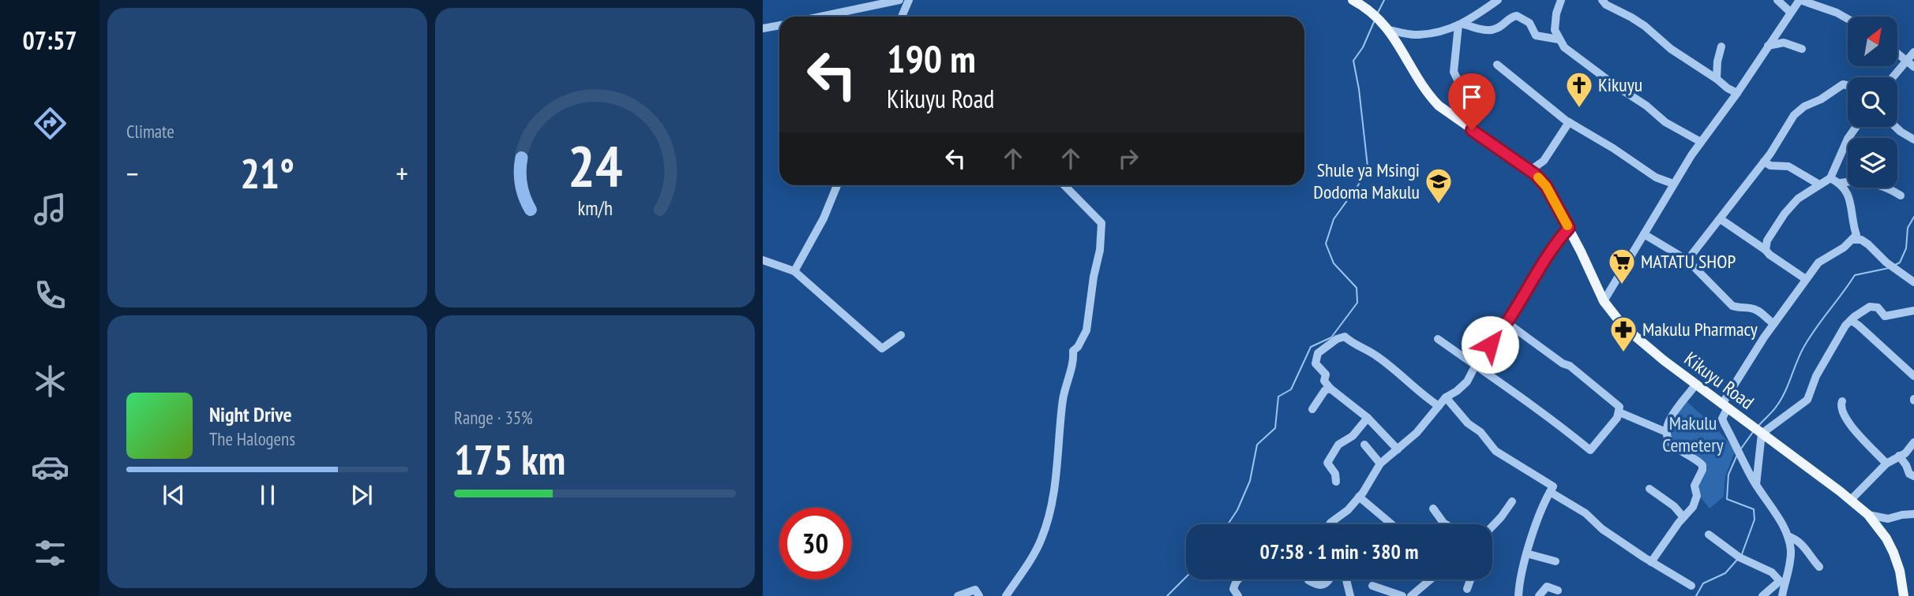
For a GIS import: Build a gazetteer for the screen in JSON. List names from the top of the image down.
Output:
{
  "streets": {
    "main road": ["Kikuyu Road"]
  },
  "parks": ["Makulu Cemetery"],
  "places": {
    "church": ["Kikuyu"],
    "school or university": ["Shule ya Msingi Dodoma Makulu"],
    "supermarket": ["MATATU SHOP"],
    "pharmacy": ["Makulu Pharmacy"]
  },
  "north": "top right",
  "page": {
    "tabs": "07:57",
    "tile": [
      "Climate",
      ["Range · 35%", "175 km"]
    ],
    "turn": ["190 m", "Kikuyu Road"],
    "heat": ["−", "21°", "+"],
    "song": ["Night Drive", "The Halogens"],
    "limit": "30",
    "trip": "07:58 · 1 min · 380 m",
    "gauge": ["24", "km/h"]
  }
}
